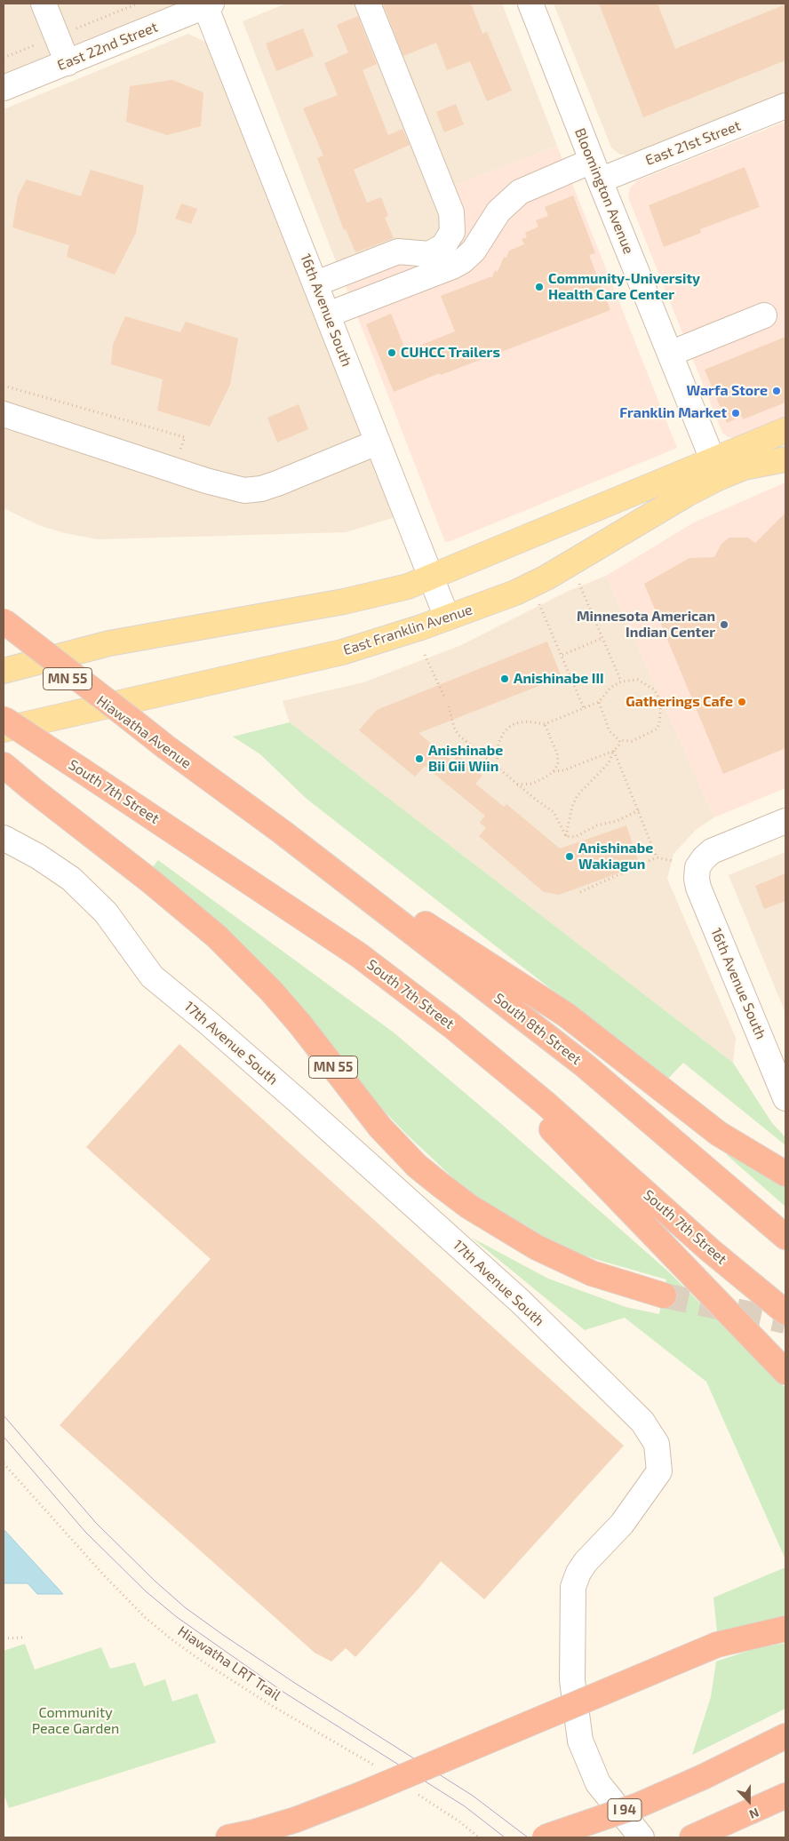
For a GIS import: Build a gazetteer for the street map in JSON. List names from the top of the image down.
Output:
{
  "streets": {
    "highway": [
      "MN 55",
      "Hiawatha Avenue",
      "South 7th Street",
      "South 8th Street",
      "I 94"
    ],
    "main road": ["East Franklin Avenue"],
    "street": [
      "East 22nd Street",
      "East 21st Street",
      "Bloomington Avenue",
      "16th Avenue South",
      "17th Avenue South"
    ],
    "path": ["Hiawatha LRT Trail"]
  },
  "crossings": [
    ["East 22nd Street", "16th Avenue South"],
    ["East 21st Street", "Bloomington Avenue"],
    ["East 21st Street", "16th Avenue South"],
    ["Bloomington Avenue", "East Franklin Avenue"],
    ["16th Avenue South", "East Franklin Avenue"],
    ["MN 55", "Hiawatha Avenue"],
    ["MN 55", "South 8th Street"],
    ["Hiawatha Avenue", "South 8th Street"]
  ],
  "parks": ["Community Peace Garden"],
  "places": [
    "Community-University Health Care Center",
    "CUHCC Trailers",
    "Warfa Store",
    "Franklin Market",
    "Minnesota American Indian Center",
    "Anishinabe III",
    "Gatherings Cafe",
    "Anishinabe Bii Gii Wiin",
    "Anishinabe Wakiagun"
  ],
  "north": "bottom"
}
